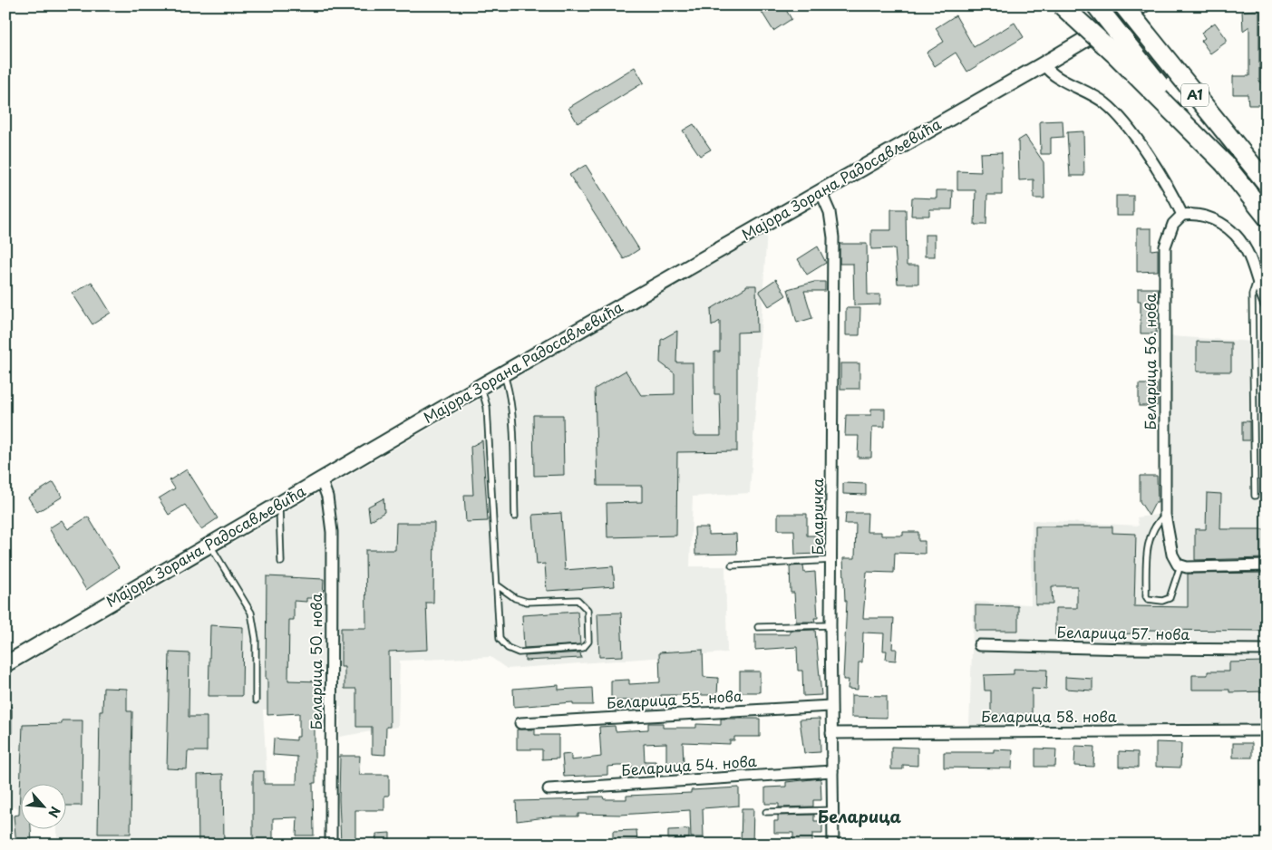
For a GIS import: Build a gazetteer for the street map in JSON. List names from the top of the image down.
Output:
{
  "streets": {
    "highway": ["A1"],
    "main road": ["Мајора Зорана Радосављевића"],
    "street": [
      "Беларица 56. нова",
      "Беларичка",
      "Беларица 57. нова",
      "Беларица 50. нова",
      "Беларица 55. нова",
      "Беларица 58. нова",
      "Беларица 54. нова"
    ]
  },
  "crossings": [
    ["A1", "Мајора Зорана Радосављевића"],
    ["Мајора Зорана Радосављевића", "Беларичка"],
    ["Мајора Зорана Радосављевића", "Беларица 50. нова"],
    ["Беларичка", "Беларица 55. нова"],
    ["Беларичка", "Беларица 58. нова"],
    ["Беларичка", "Беларица 54. нова"]
  ],
  "districts": ["Беларица"],
  "north": "bottom right"
}
